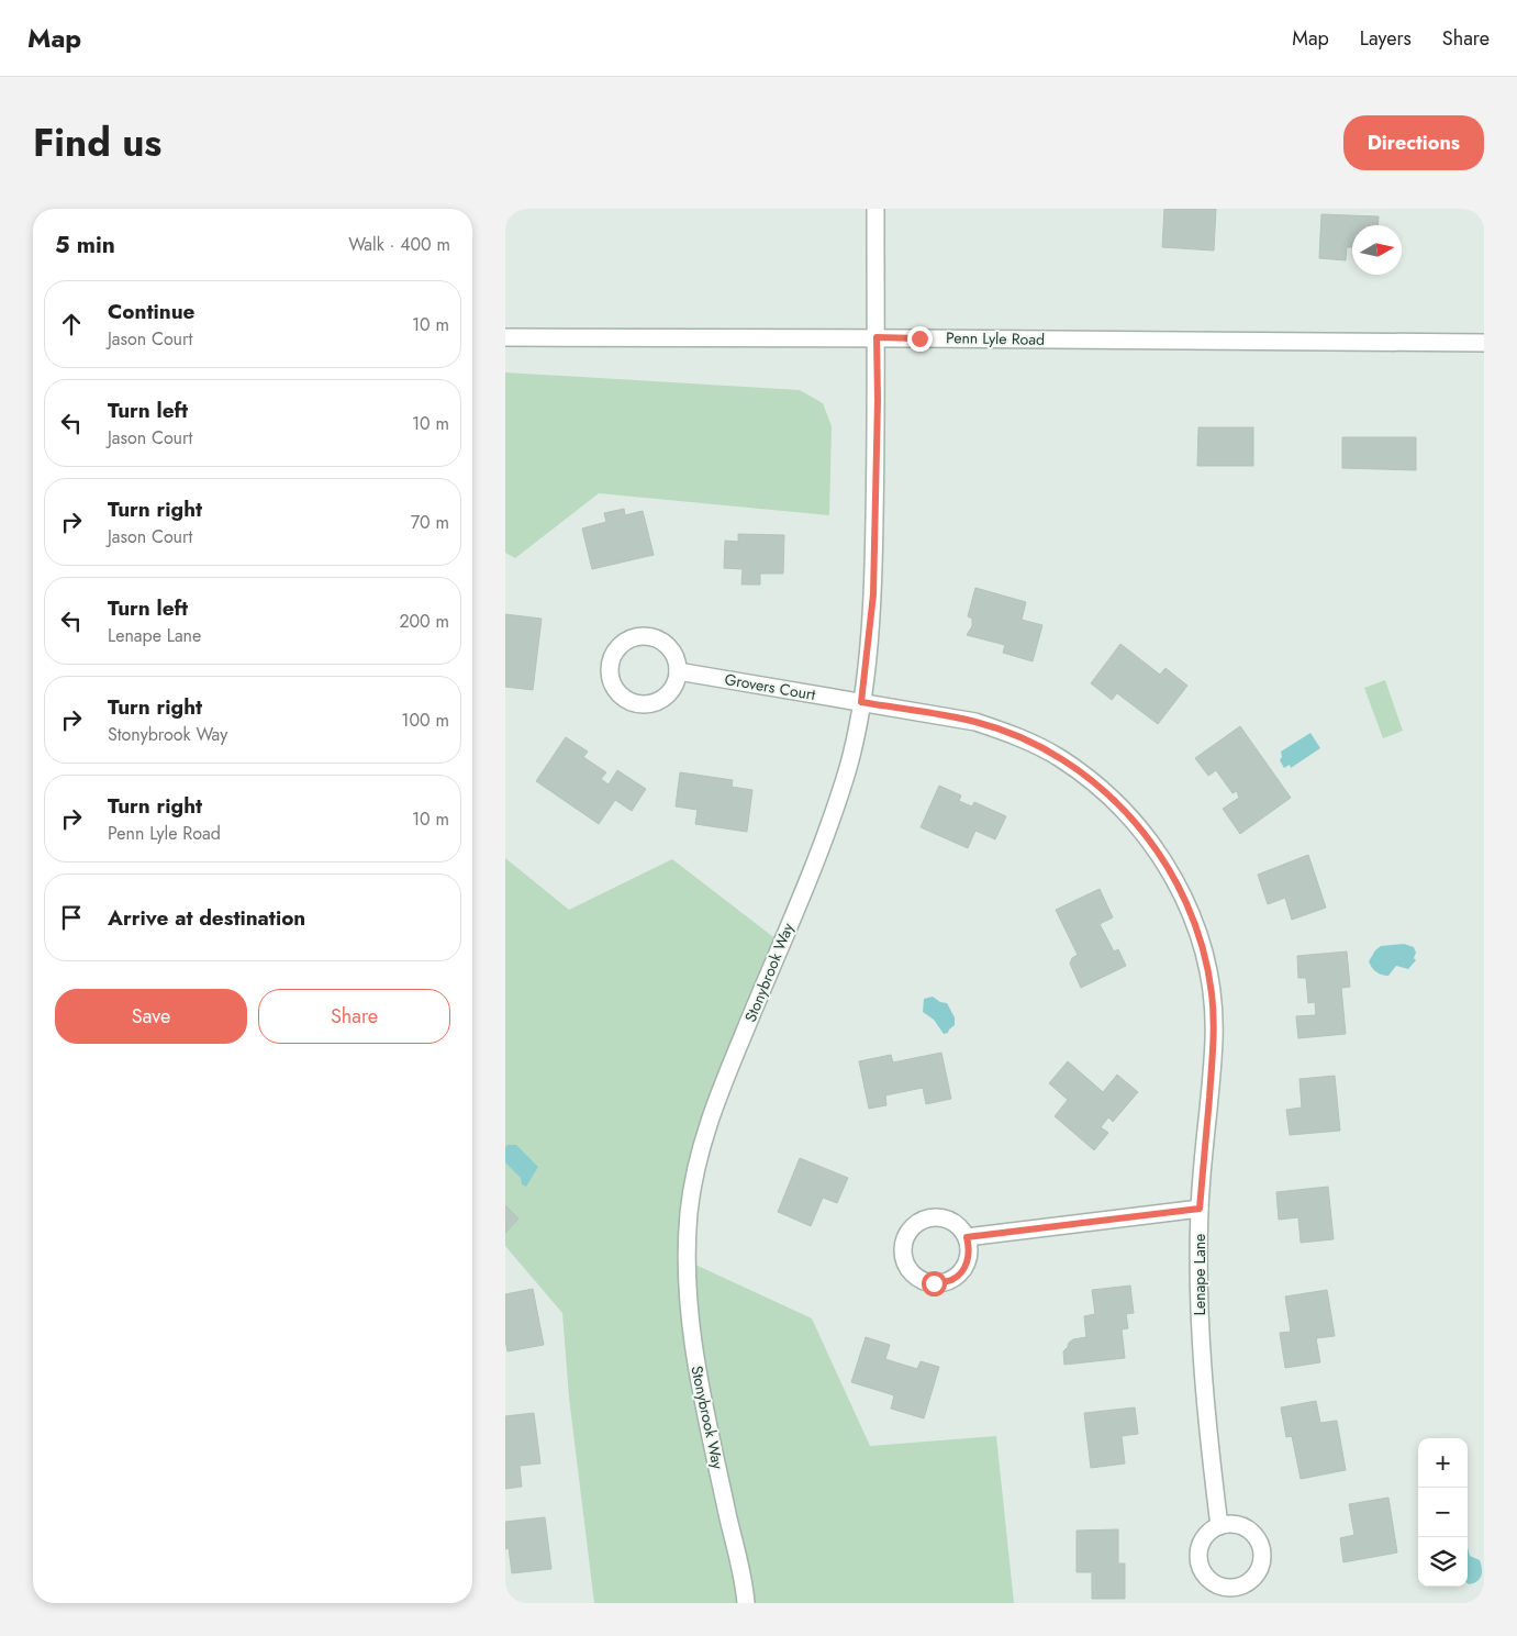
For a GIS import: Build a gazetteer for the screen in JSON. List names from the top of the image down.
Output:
{
  "streets": {
    "street": [
      "Penn Lyle Road",
      "Grovers Court",
      "Stonybrook Way",
      "Lenape Lane"
    ]
  },
  "crossings": [
    ["Penn Lyle Road", "Stonybrook Way"],
    ["Grovers Court", "Stonybrook Way"],
    ["Grovers Court", "Lenape Lane"],
    ["Stonybrook Way", "Lenape Lane"]
  ],
  "north": "right",
  "page": {
    "header": "Map",
    "nav": ["Map", "Layers", "Share"],
    "title": "Find us",
    "buttons": [
      "Directions",
      ["Save", "Share"]
    ],
    "heading": ["5 min", "Walk · 400 m"],
    "list": [
      ["Continue", "Jason Court", "10 m"],
      ["Turn left", "Jason Court", "10 m"],
      ["Turn right", "Jason Court", "70 m"],
      ["Turn left", "Lenape Lane", "200 m"],
      ["Turn right", "Stonybrook Way", "100 m"],
      ["Turn right", "Penn Lyle Road", "10 m"],
      "Arrive at destination"
    ],
    "map_buttons": ["+", "−"]
  }
}
